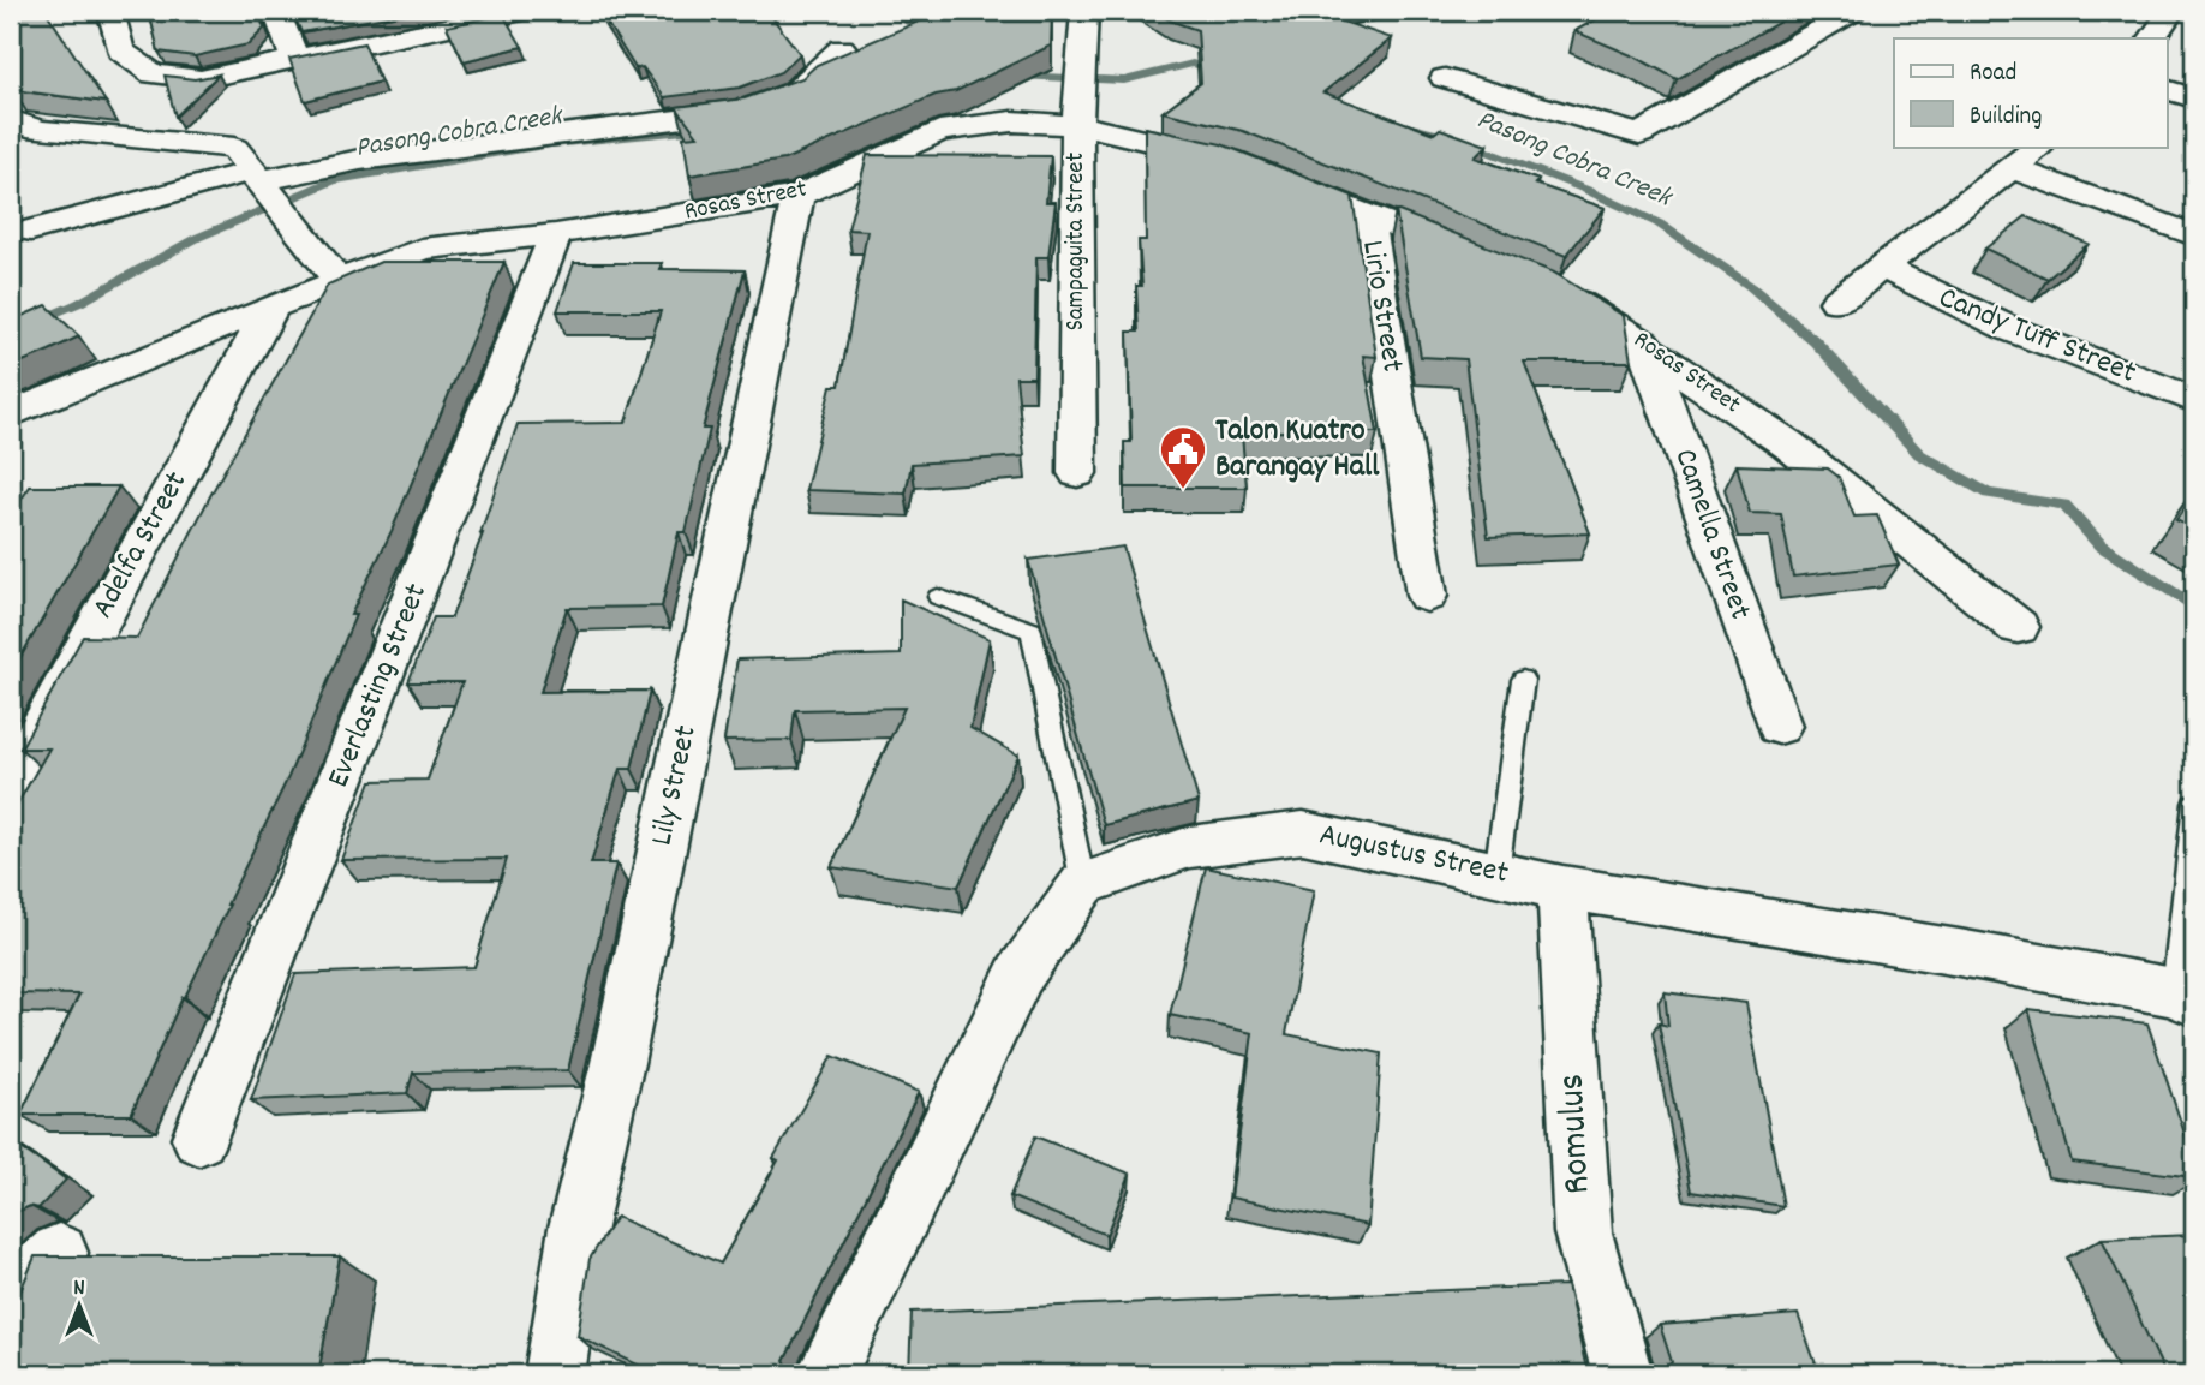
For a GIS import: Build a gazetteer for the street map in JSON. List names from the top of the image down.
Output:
{
  "streets": {
    "street": [
      "Rosas Street",
      "Sampaguita Street",
      "Lirio Street",
      "Candy Tuff Street",
      "Camella Street",
      "Adelfa Street",
      "Everlasting Street",
      "Lily Street",
      "Augustus Street",
      "Romulus"
    ]
  },
  "crossings": [
    ["Rosas Street", "Sampaguita Street"],
    ["Rosas Street", "Camella Street"],
    ["Rosas Street", "Adelfa Street"],
    ["Rosas Street", "Everlasting Street"],
    ["Rosas Street", "Lily Street"],
    ["Augustus Street", "Romulus"]
  ],
  "water": ["Pasong Cobra Creek"],
  "places": {
    "public building": ["Talon Kuatro Barangay Hall"]
  },
  "legend": ["Road", "Building"],
  "north": "top"
}
